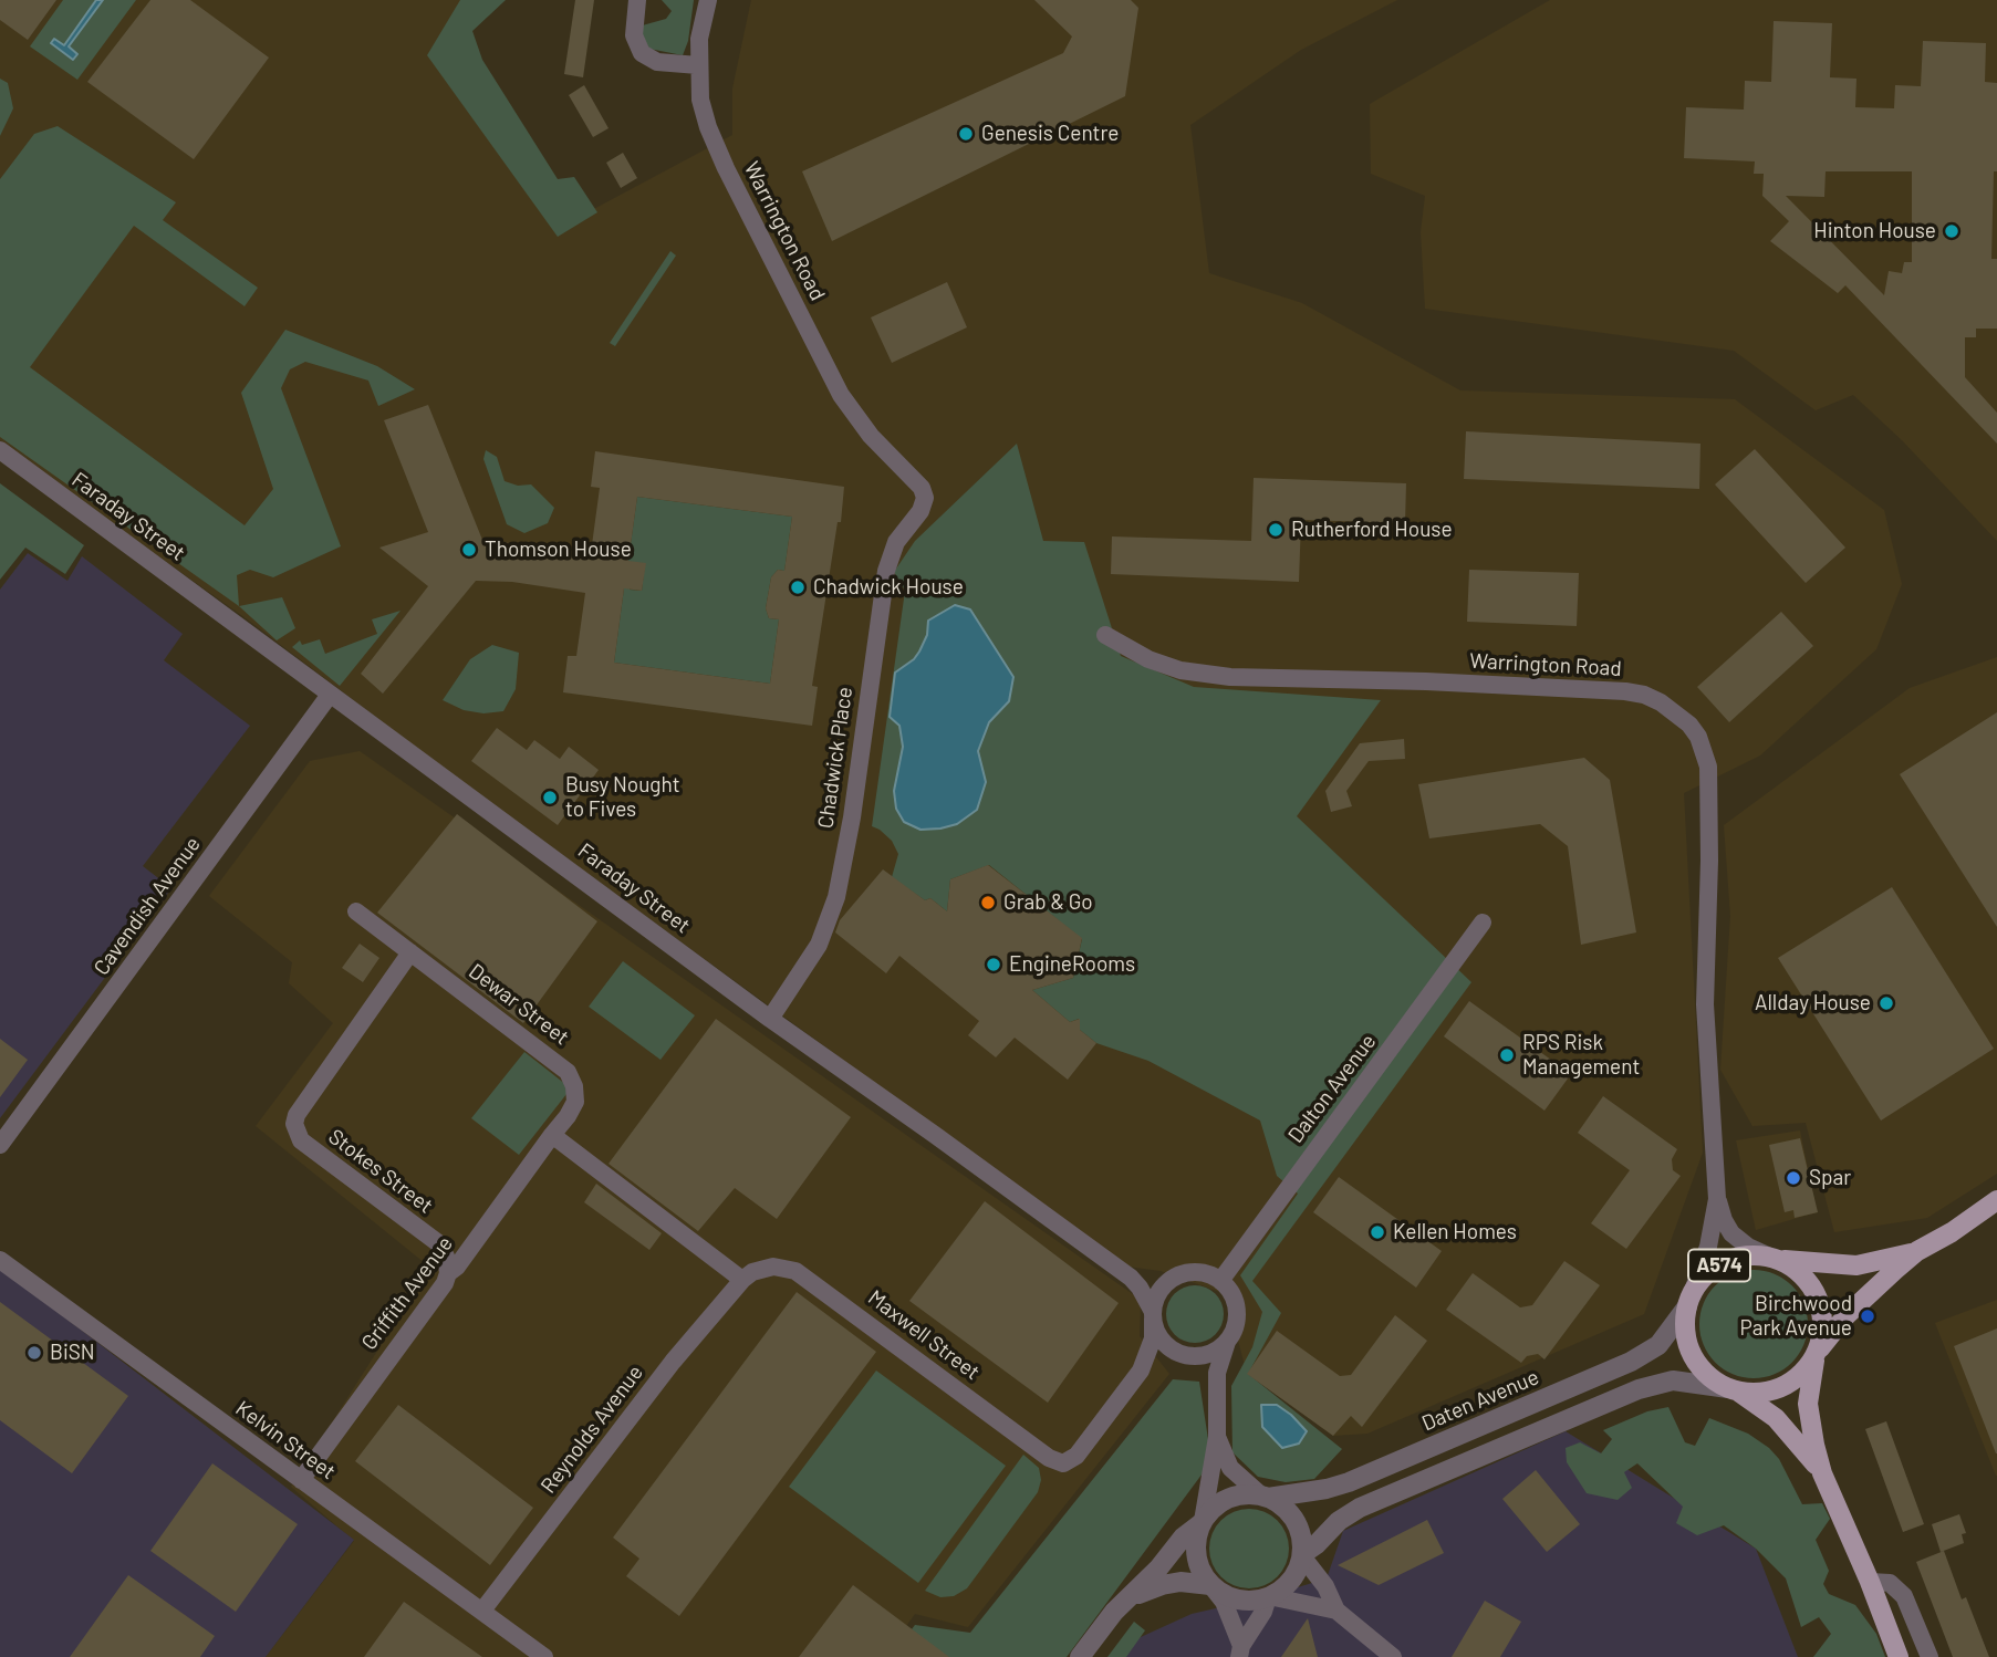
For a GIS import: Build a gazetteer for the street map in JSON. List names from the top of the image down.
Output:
{
  "streets": {
    "main road": ["A574"],
    "street": [
      "Warrington Road",
      "Faraday Street",
      "Chadwick Place",
      "Cavendish Avenue",
      "Dewar Street",
      "Dalton Avenue",
      "Stokes Street",
      "Griffith Avenue",
      "Maxwell Street",
      "Daten Avenue",
      "Reynolds Avenue",
      "Kelvin Street"
    ]
  },
  "crossings": [
    ["Warrington Road", "Chadwick Place"],
    ["Warrington Road", "A574"],
    ["Warrington Road", "Daten Avenue"],
    ["Faraday Street", "Chadwick Place"],
    ["Faraday Street", "Cavendish Avenue"],
    ["Faraday Street", "Dalton Avenue"],
    ["Faraday Street", "Maxwell Street"],
    ["Dewar Street", "Stokes Street"],
    ["Dewar Street", "Griffith Avenue"],
    ["Dalton Avenue", "Maxwell Street"],
    ["Stokes Street", "Griffith Avenue"],
    ["A574", "Daten Avenue"],
    ["Griffith Avenue", "Kelvin Street"],
    ["Maxwell Street", "Reynolds Avenue"],
    ["Reynolds Avenue", "Kelvin Street"]
  ],
  "places": [
    "Genesis Centre",
    "Hinton House",
    "Rutherford House",
    "Thomson House",
    "Chadwick House",
    "Busy Nought to Fives",
    "Grab & Go",
    "EngineRooms",
    "Allday House",
    "RPS Risk Management",
    "Spar",
    "Kellen Homes",
    "Birchwood Park Avenue",
    "BiSN"
  ]
}
